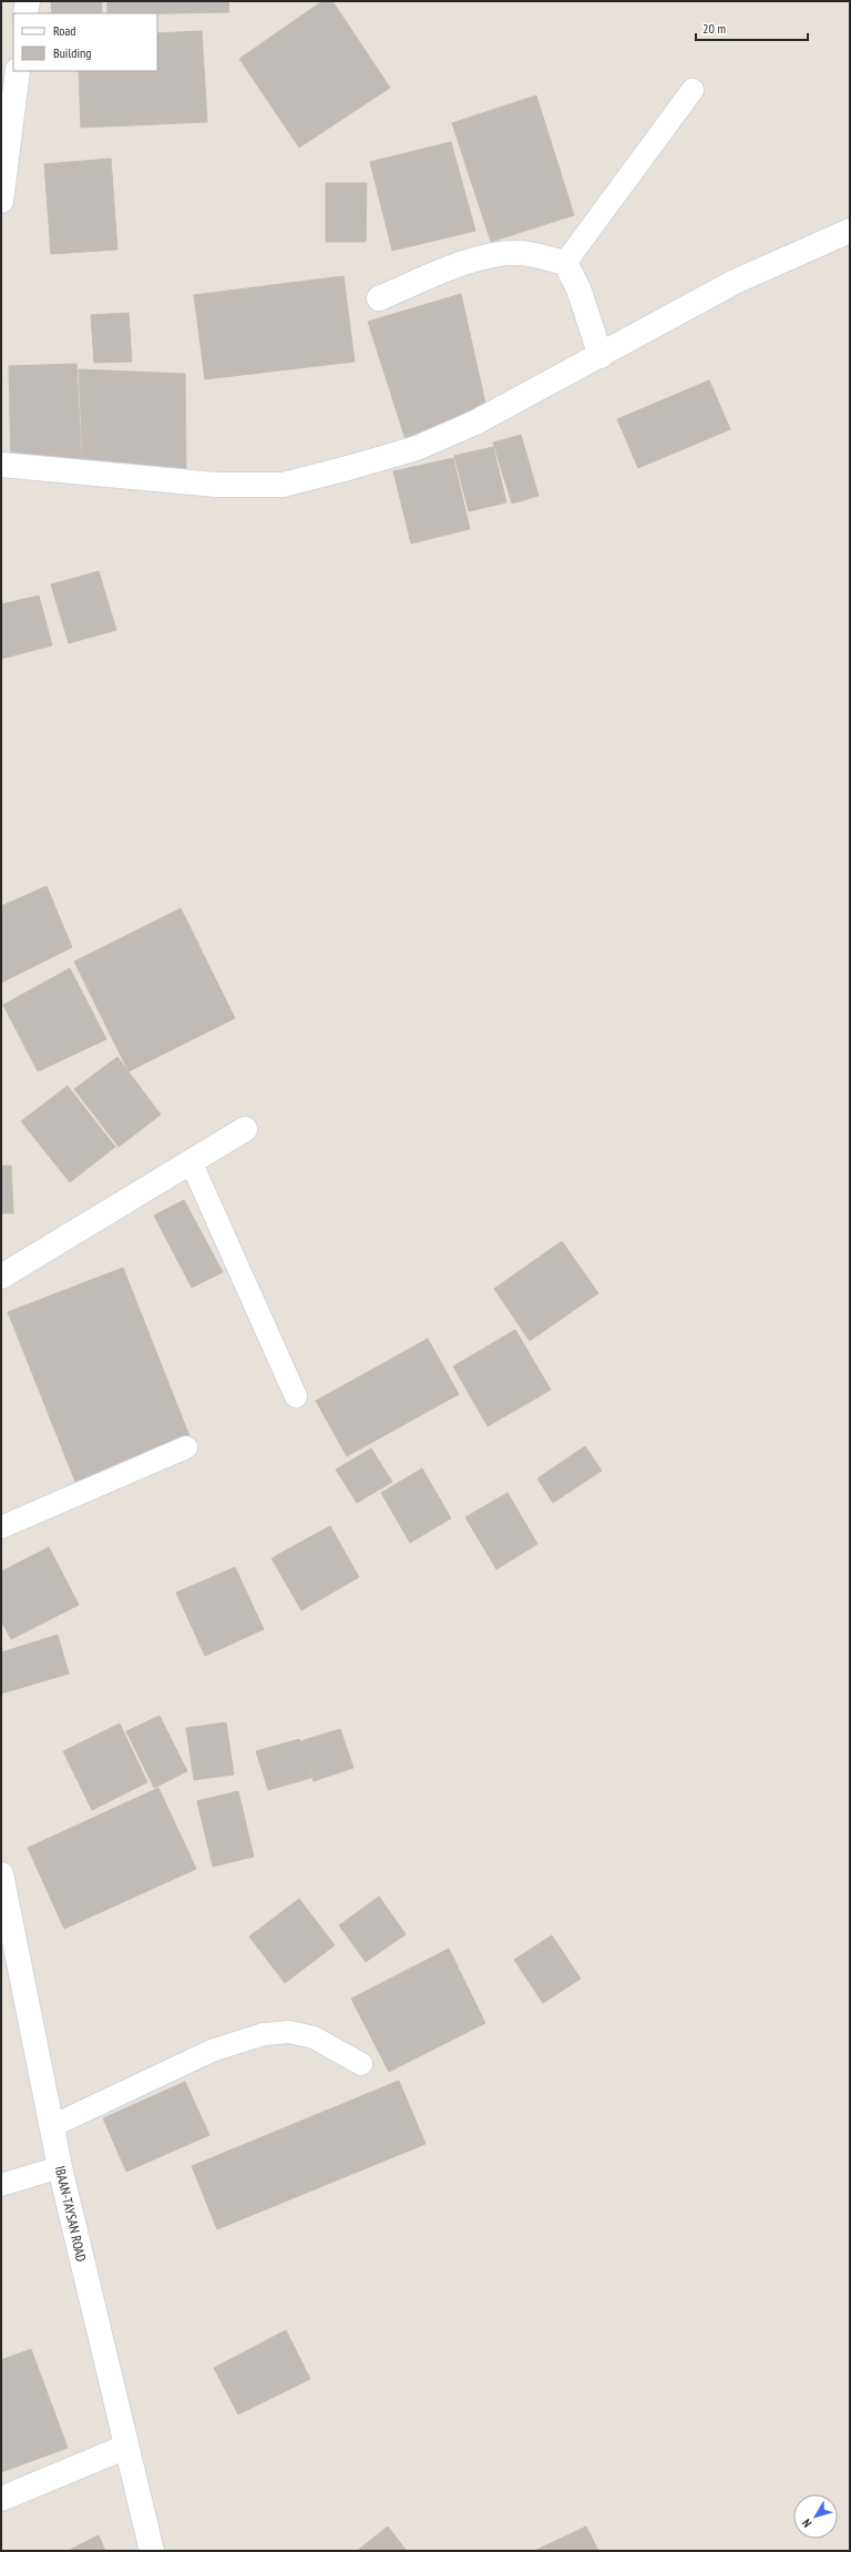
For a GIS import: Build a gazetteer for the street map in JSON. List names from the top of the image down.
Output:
{
  "streets": {
    "street": ["IBAAN-TAYSAN ROAD"]
  },
  "legend": ["Road", "Building"],
  "scale_bar": "20 m",
  "north": "bottom left"
}
